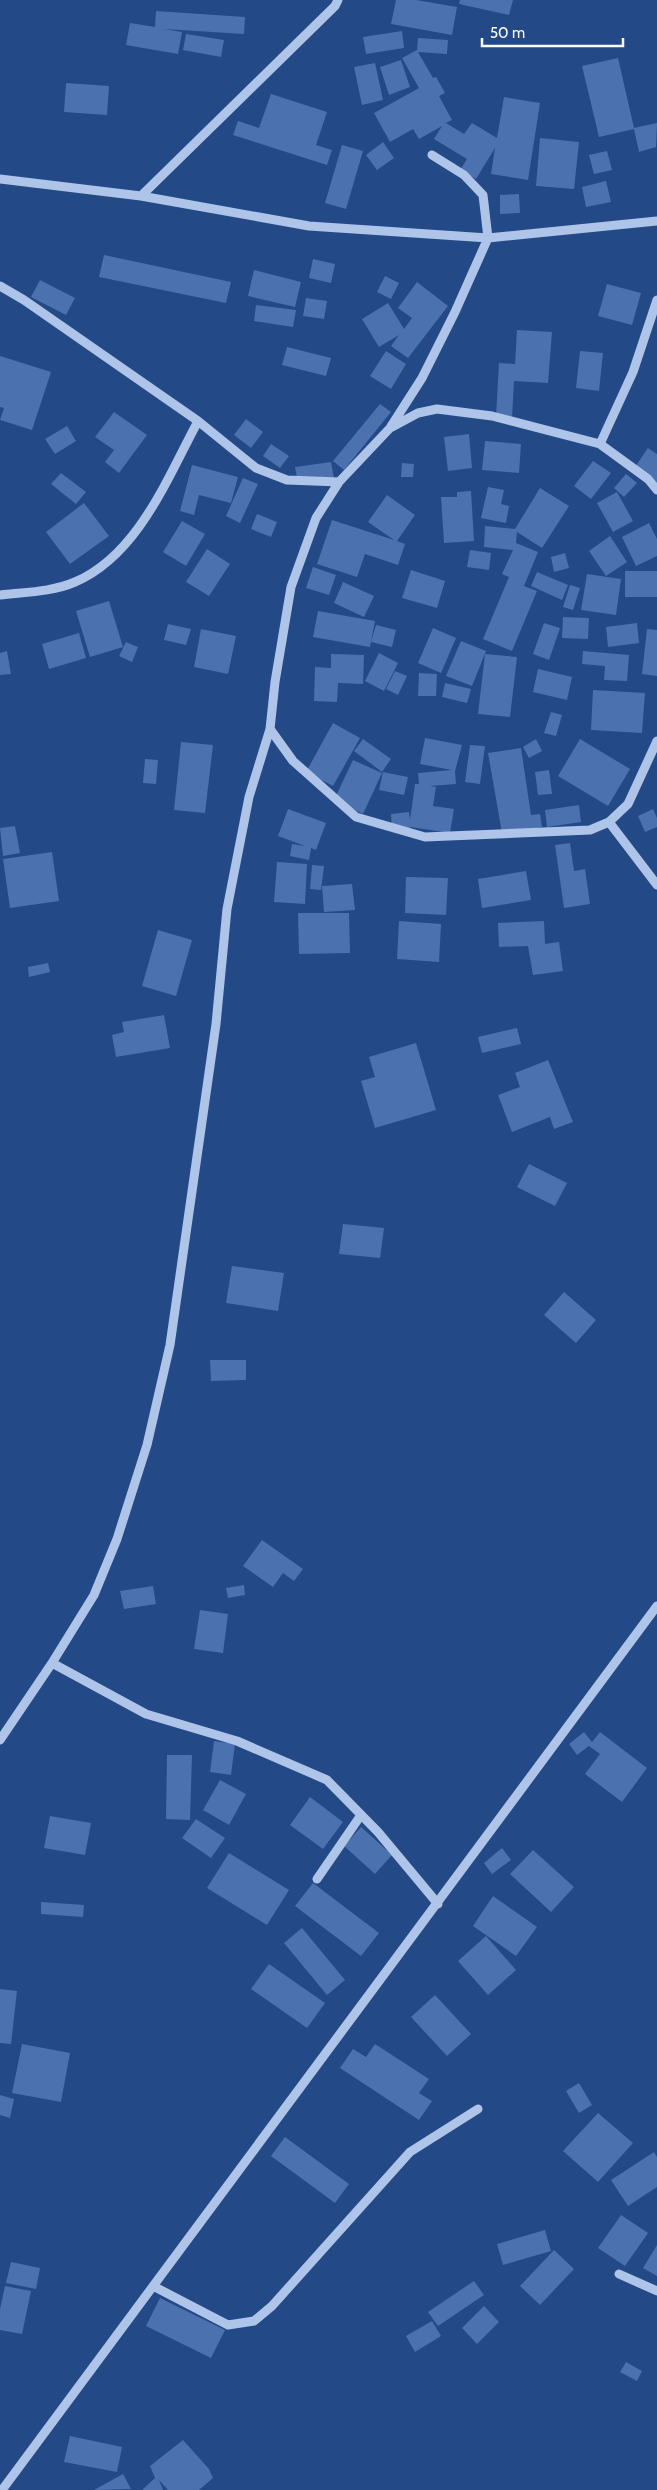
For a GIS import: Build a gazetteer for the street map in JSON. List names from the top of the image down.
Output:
{
  "scale_bar": "50 m"
}
